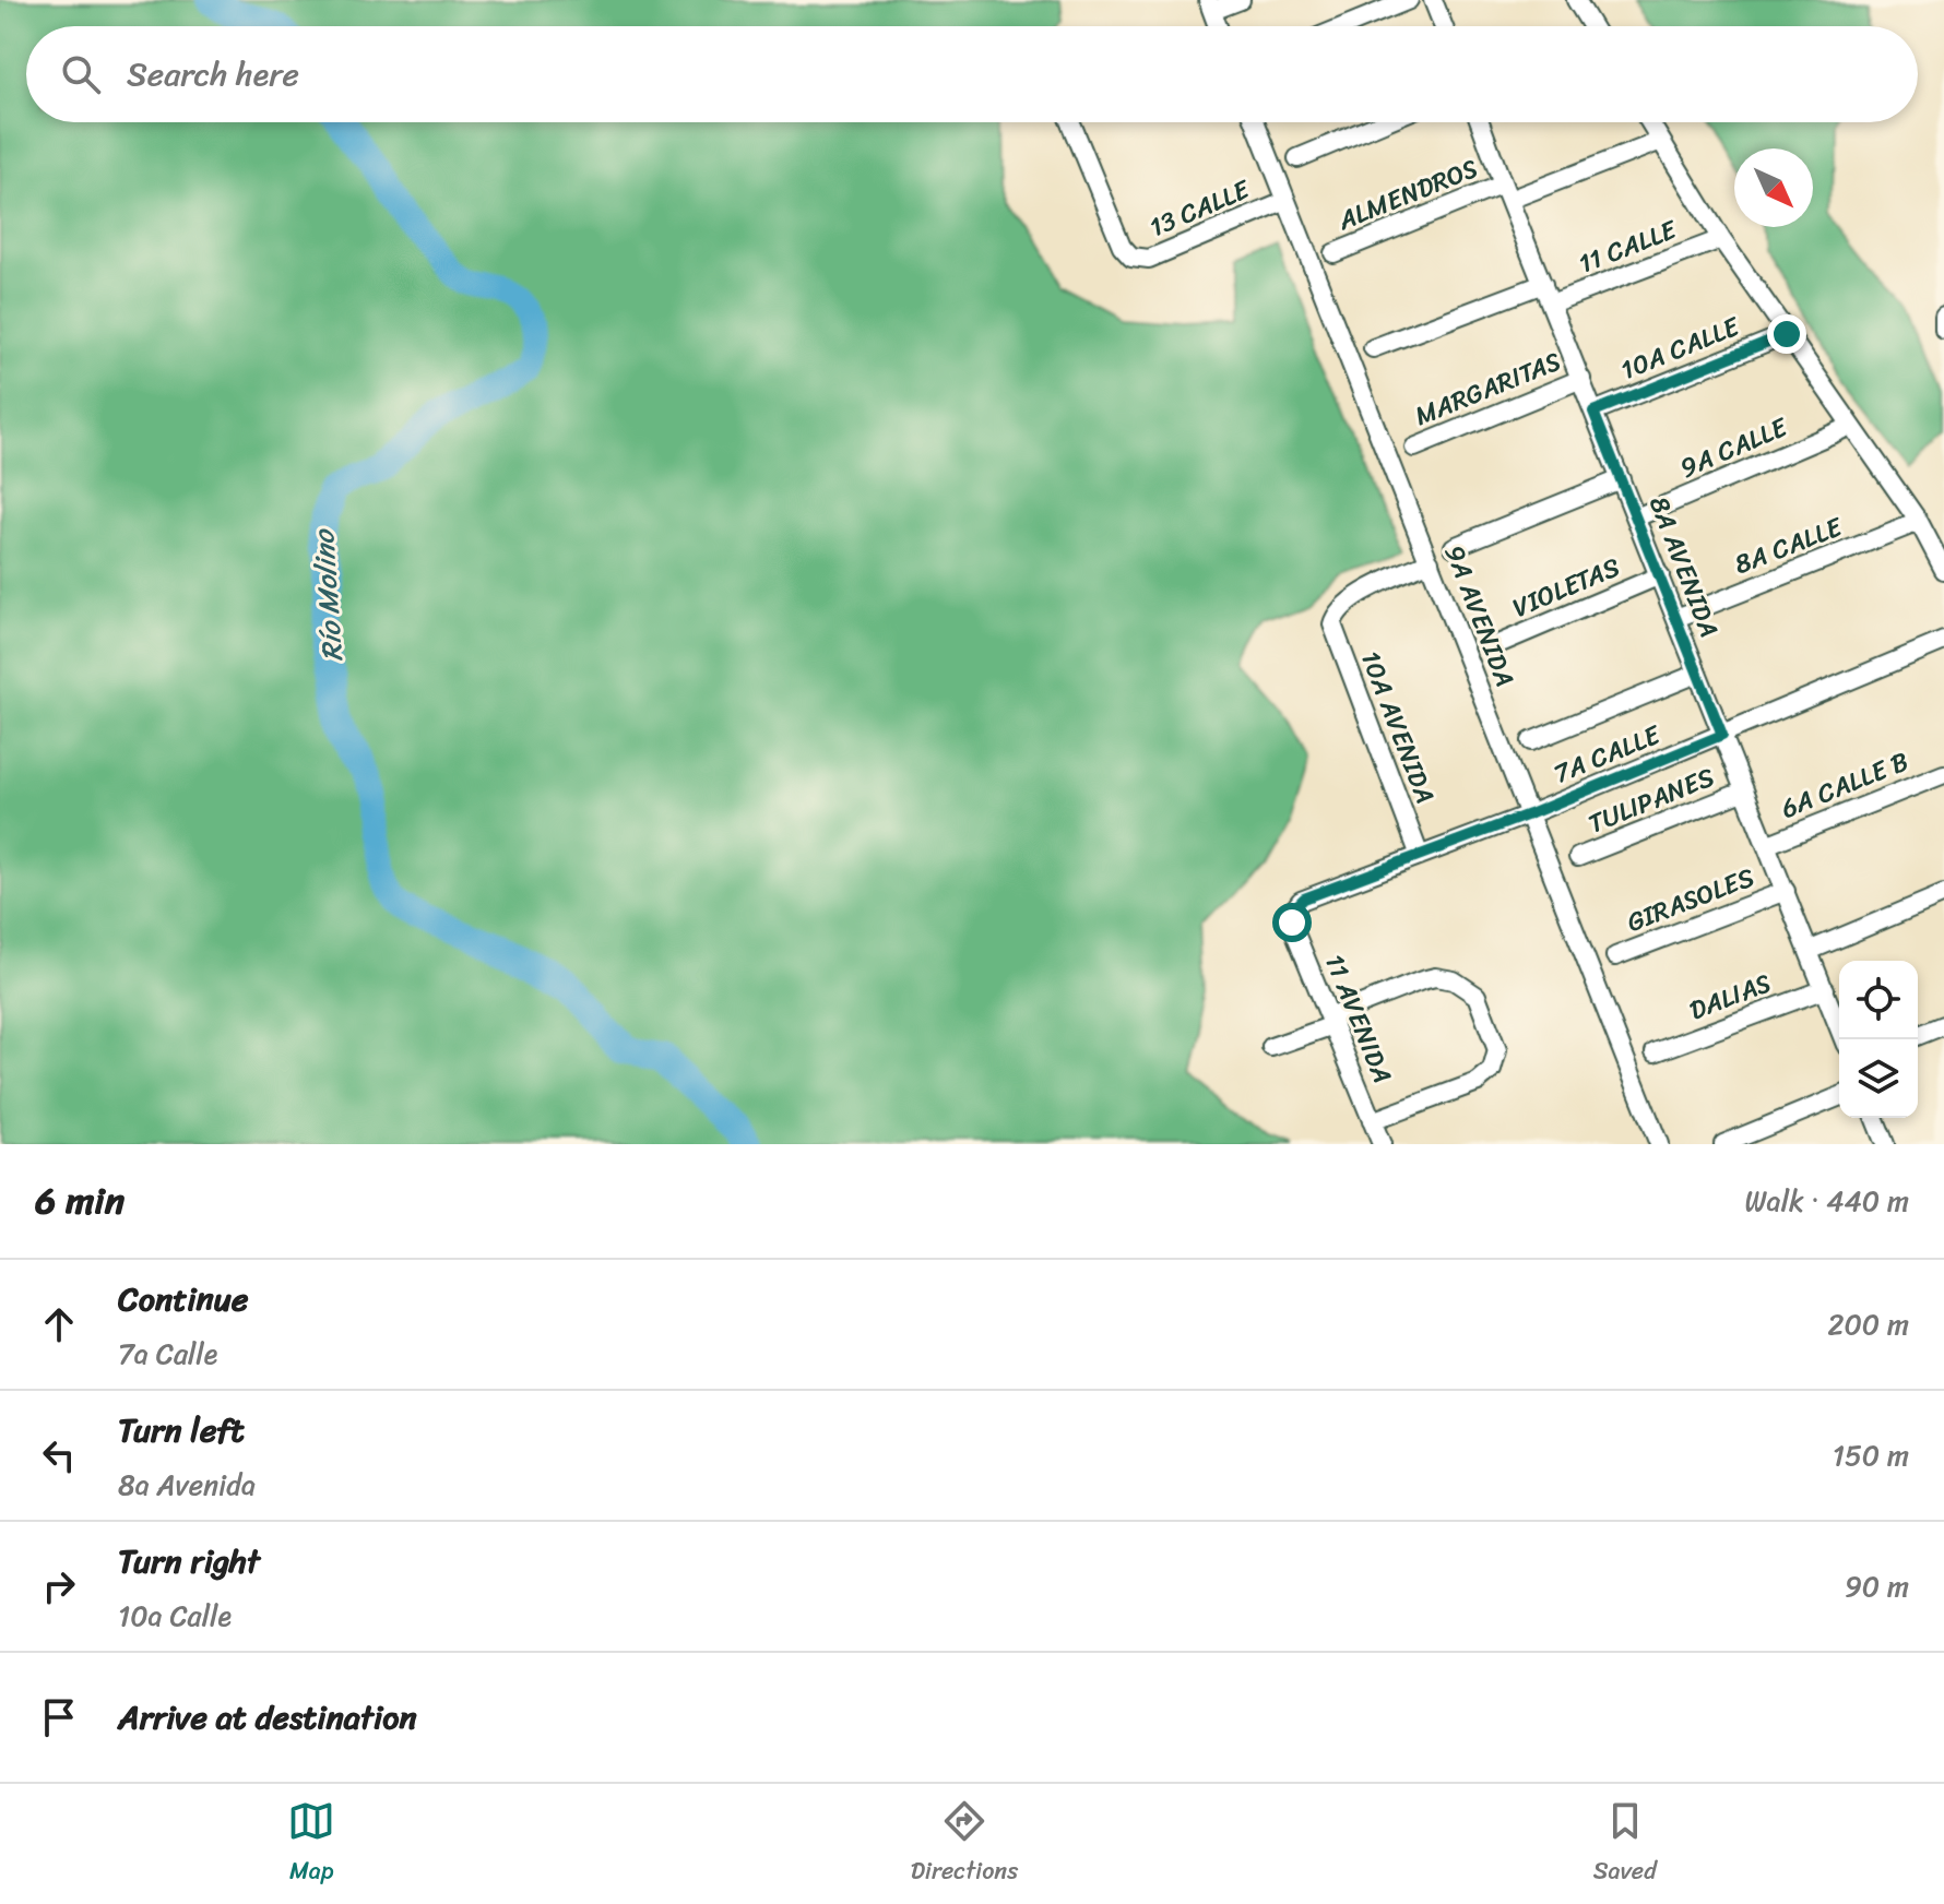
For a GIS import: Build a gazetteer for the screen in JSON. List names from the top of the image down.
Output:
{
  "streets": {
    "street": [
      "ALMENDROS",
      "13 CALLE",
      "11 CALLE",
      "10A CALLE",
      "MARGARITAS",
      "9A CALLE",
      "8A CALLE",
      "8A AVENIDA",
      "VIOLETAS",
      "9A AVENIDA",
      "10A AVENIDA",
      "7A CALLE",
      "6A CALLE B",
      "TULIPANES",
      "GIRASOLES",
      "DALIAS",
      "11 AVENIDA"
    ]
  },
  "crossings": [
    ["ALMENDROS", "8A AVENIDA"],
    ["13 CALLE", "9A AVENIDA"],
    ["11 CALLE", "8A AVENIDA"],
    ["10A CALLE", "8A AVENIDA"],
    ["MARGARITAS", "8A AVENIDA"],
    ["9A CALLE", "8A AVENIDA"],
    ["8A CALLE", "8A AVENIDA"],
    ["8A AVENIDA", "VIOLETAS"],
    ["8A AVENIDA", "7A CALLE"],
    ["8A AVENIDA", "6A CALLE B"],
    ["8A AVENIDA", "TULIPANES"],
    ["8A AVENIDA", "GIRASOLES"],
    ["8A AVENIDA", "DALIAS"],
    ["9A AVENIDA", "10A AVENIDA"],
    ["9A AVENIDA", "7A CALLE"],
    ["10A AVENIDA", "7A CALLE"],
    ["7A CALLE", "11 AVENIDA"]
  ],
  "water": ["Río Molino"],
  "north": "bottom right",
  "page": {
    "search": "Search here",
    "heading": ["6 min", "Walk · 440 m"],
    "list": [
      ["Continue", "7a Calle", "200 m"],
      ["Turn left", "8a Avenida", "150 m"],
      ["Turn right", "10a Calle", "90 m"],
      "Arrive at destination"
    ],
    "nav": ["Map", "Directions", "Saved"]
  }
}
